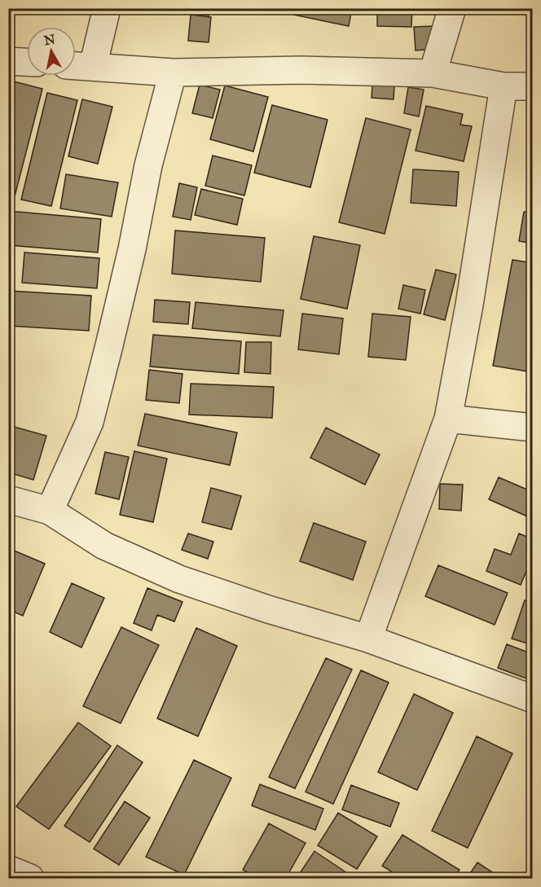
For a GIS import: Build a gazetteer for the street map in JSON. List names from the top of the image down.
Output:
{
  "north": "top"
}
